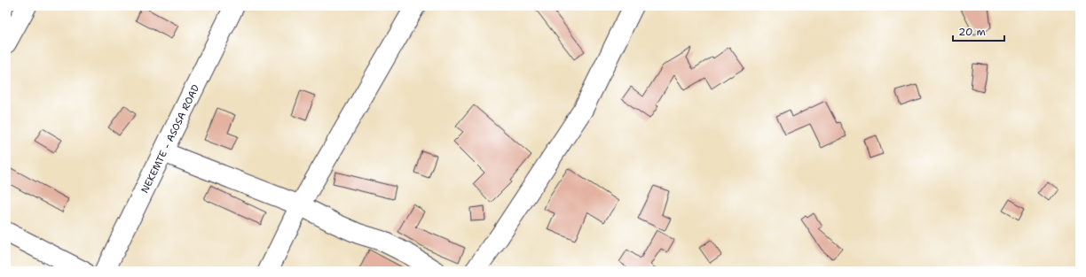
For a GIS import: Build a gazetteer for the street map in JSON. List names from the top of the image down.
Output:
{
  "streets": {
    "main road": ["NEKEMTE - ASOSA ROAD"]
  },
  "scale_bar": "20 m"
}
